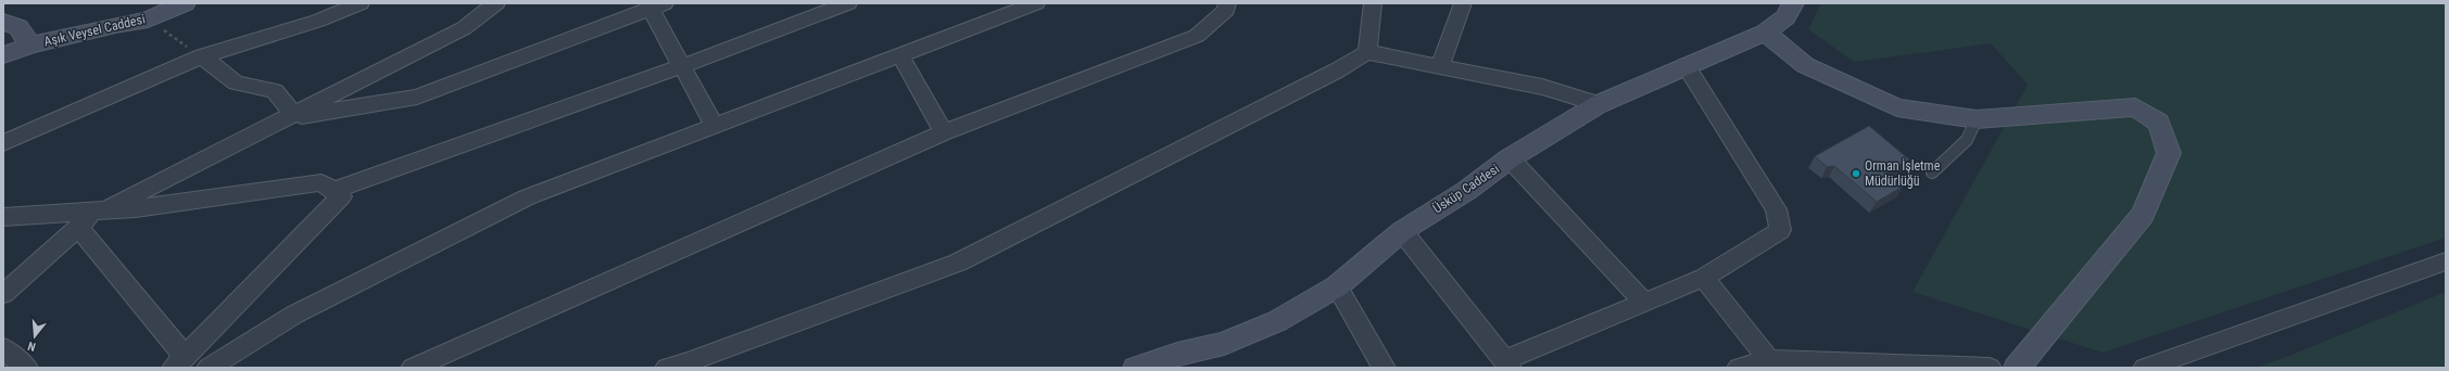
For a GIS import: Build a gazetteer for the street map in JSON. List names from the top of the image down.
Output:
{
  "streets": {
    "street": ["Aşık Veysel Caddesi", "Üsküp Caddesi"]
  },
  "places": ["Orman İşletme Müdürlüğü"],
  "north": "bottom"
}
